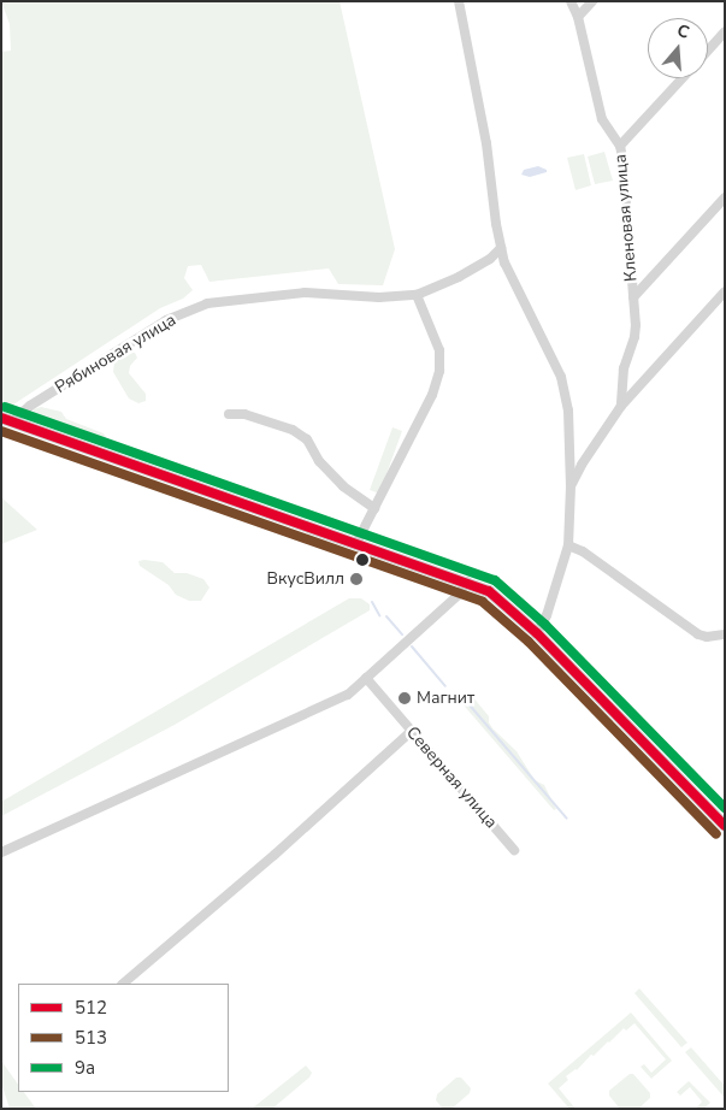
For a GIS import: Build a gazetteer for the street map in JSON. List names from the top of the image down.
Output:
{
  "streets": {
    "street": ["Кленовая улица", "Рябиновая улица", "Северная улица"]
  },
  "places": ["ВкусВилл", "Магнит"],
  "lines": ["transit line 9а", "transit line 512", "transit line 513"],
  "legend": ["512", "513", "9а"],
  "north": "top"
}
